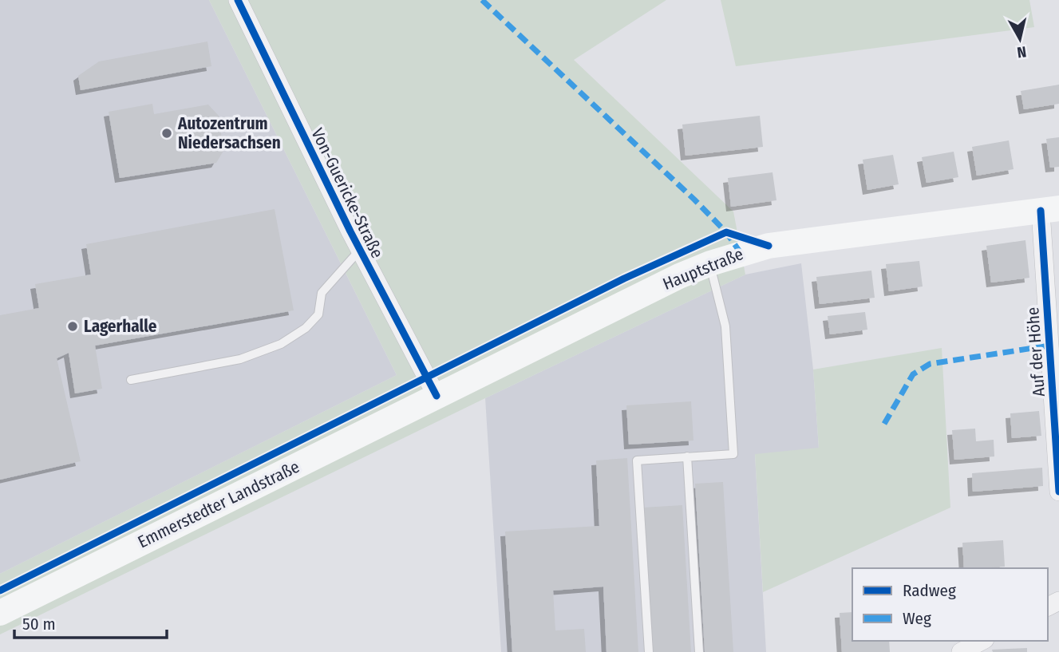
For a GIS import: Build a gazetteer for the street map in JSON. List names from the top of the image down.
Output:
{
  "streets": {
    "main road": ["Hauptstraße", "Emmerstedter Landstraße"],
    "street": ["Von-Guericke-Straße", "Auf der Höhe"]
  },
  "crossings": [
    ["Von-Guericke-Straße", "Hauptstraße"],
    ["Von-Guericke-Straße", "Emmerstedter Landstraße"],
    ["Hauptstraße", "Auf der Höhe"],
    ["Hauptstraße", "Emmerstedter Landstraße"]
  ],
  "places": ["Autozentrum Niedersachsen", "Lagerhalle"],
  "legend": ["Radweg", "Weg"],
  "scale_bar": "50 m",
  "north": "bottom"
}
